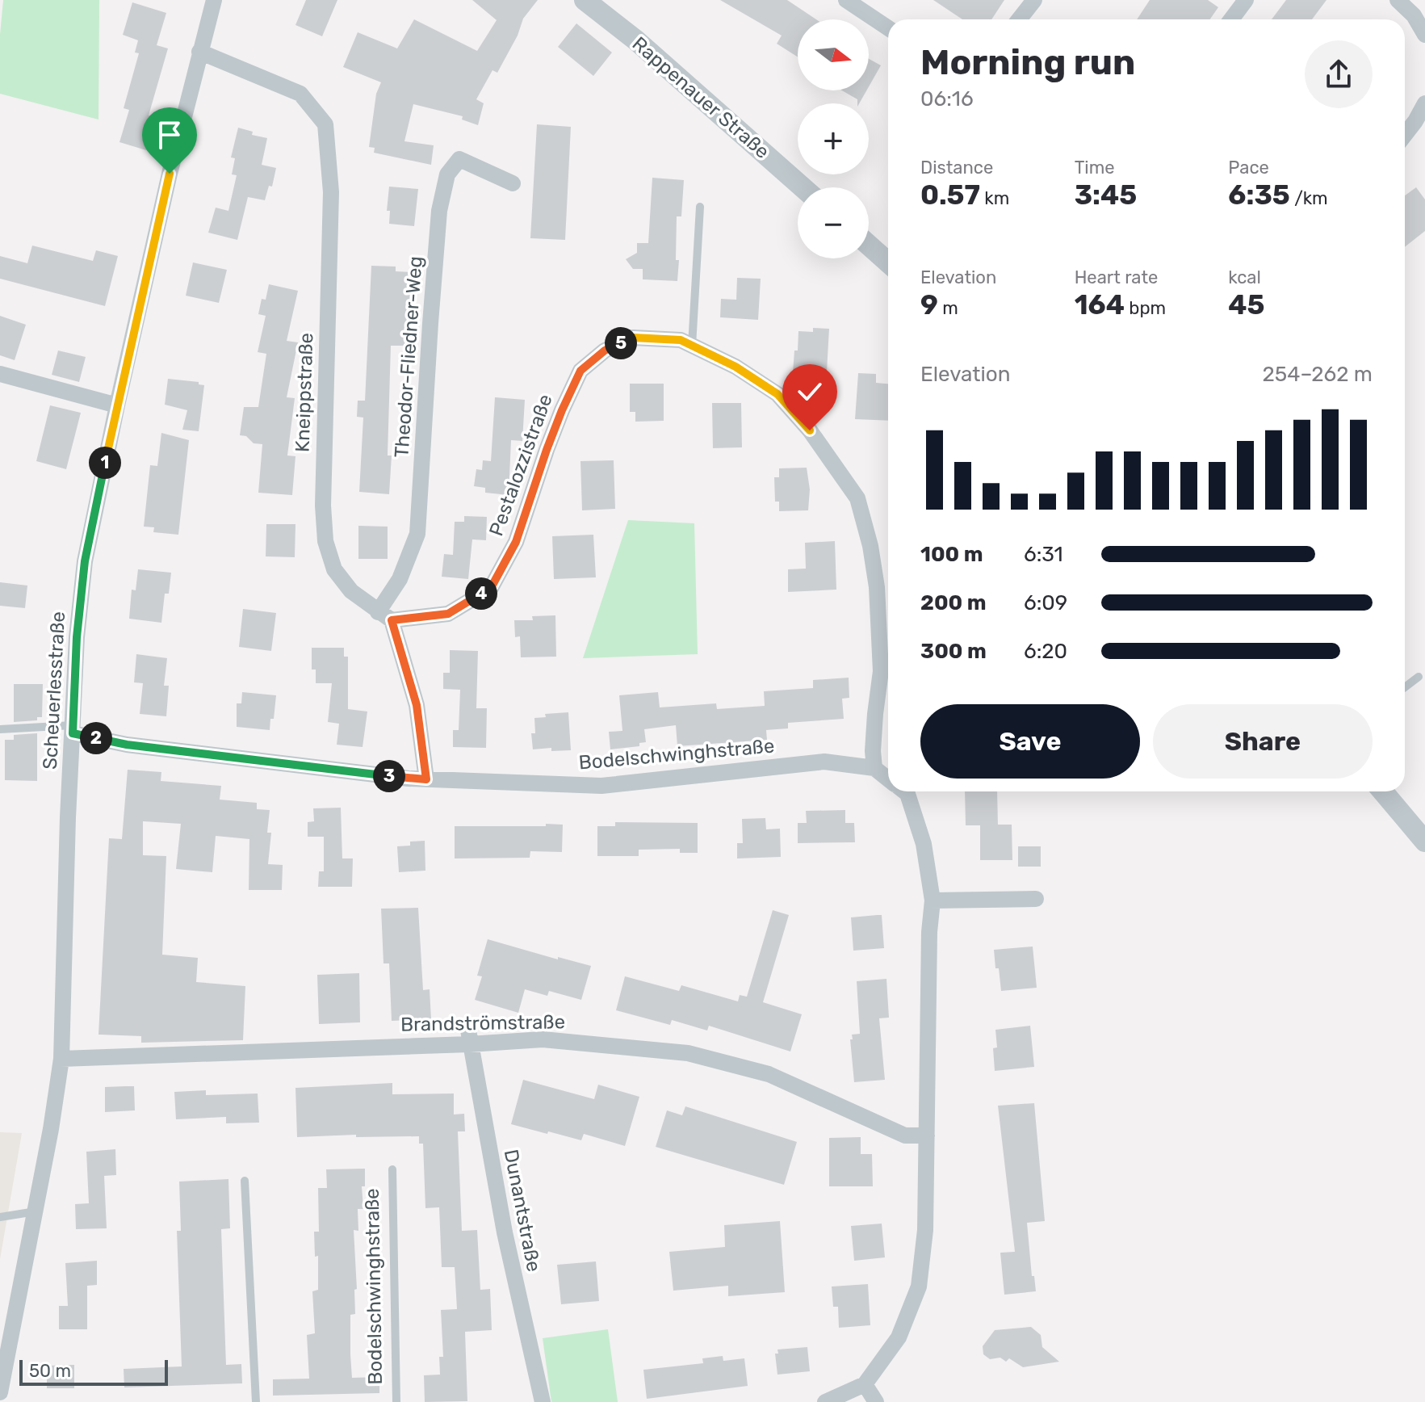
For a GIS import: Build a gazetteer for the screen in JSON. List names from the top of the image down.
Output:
{
  "streets": {
    "street": [
      "Rappenauer Straße",
      "Theodor-Fliedner-Weg",
      "Kneippstraße",
      "Pestalozzistraße",
      "Scheuerlesstraße",
      "Bodelschwinghstraße",
      "Brandströmstraße",
      "Dunantstraße"
    ]
  },
  "crossings": [
    ["Theodor-Fliedner-Weg", "Kneippstraße"],
    ["Theodor-Fliedner-Weg", "Pestalozzistraße"],
    ["Kneippstraße", "Pestalozzistraße"],
    ["Kneippstraße", "Scheuerlesstraße"],
    ["Pestalozzistraße", "Bodelschwinghstraße"],
    ["Scheuerlesstraße", "Bodelschwinghstraße"],
    ["Scheuerlesstraße", "Brandströmstraße"],
    ["Brandströmstraße", "Dunantstraße"]
  ],
  "scale_bar": "50 m",
  "north": "right",
  "page": {
    "map_buttons": ["+", "−"],
    "heading": ["Morning run", "06:16"],
    "stats": [
      ["Distance", "0.57 km"],
      ["Time", "3:45"],
      ["Pace", "6:35 /km"],
      ["Elevation", "9 m"],
      ["Heart rate", "164 bpm"],
      ["kcal", "45"]
    ],
    "pins": [
      "5",
      "1",
      "4",
      "2",
      "3"
    ],
    "chart": ["Elevation", "254–262 m"],
    "list": [
      {
        "name": "100 m",
        "note": "6:31"
      },
      {
        "name": "200 m",
        "note": "6:09"
      },
      {
        "name": "300 m",
        "note": "6:20"
      }
    ],
    "buttons": ["Save", "Share"],
    "scale": "50 m"
  }
}
